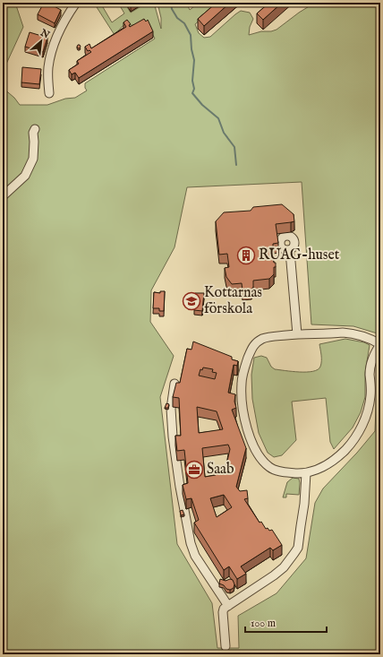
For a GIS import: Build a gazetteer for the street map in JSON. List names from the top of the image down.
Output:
{
  "places": {
    "building": ["RUAG-huset"],
    "school or university": ["Kottarnas förskola"],
    "office": ["Saab"]
  },
  "scale_bar": "100 m",
  "north": "top right"
}
